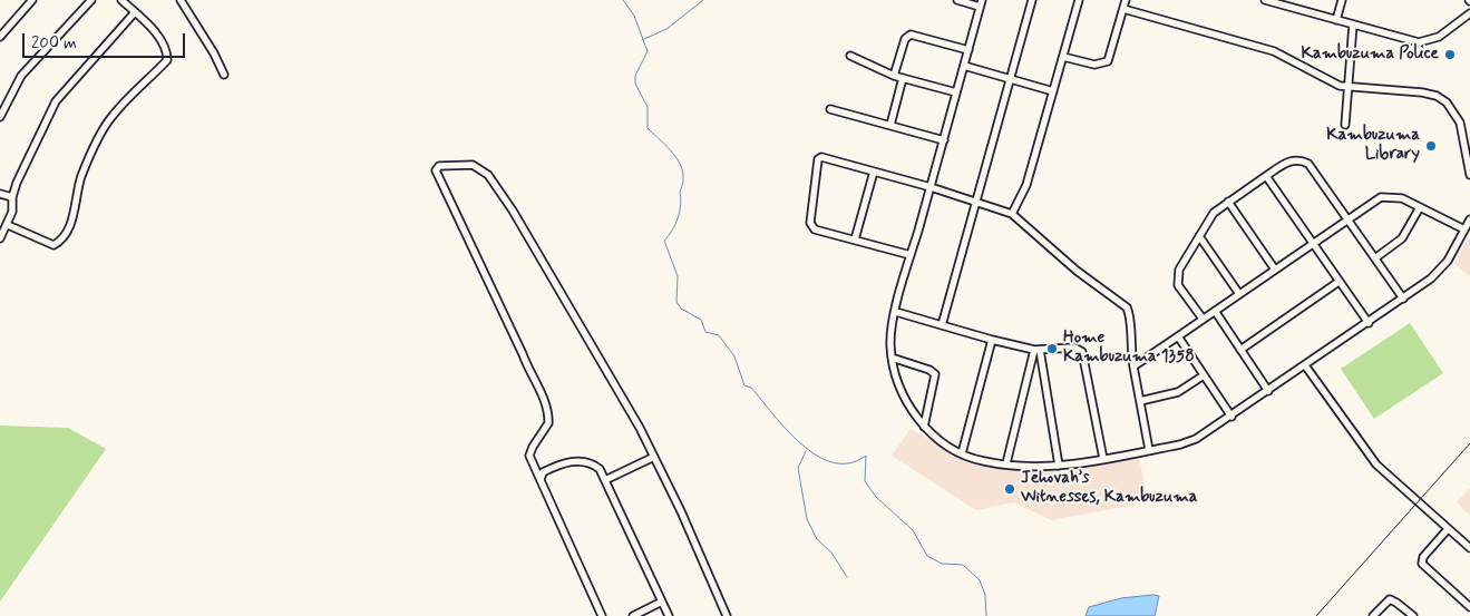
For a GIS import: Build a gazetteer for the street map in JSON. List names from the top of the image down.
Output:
{
  "places": [
    "Kambuzuma Police",
    "Kambuzuma Library",
    "Home Kambuzuma 1358",
    "Jehovah’s Witnesses, Kambuzuma"
  ],
  "scale_bar": "200 m"
}
